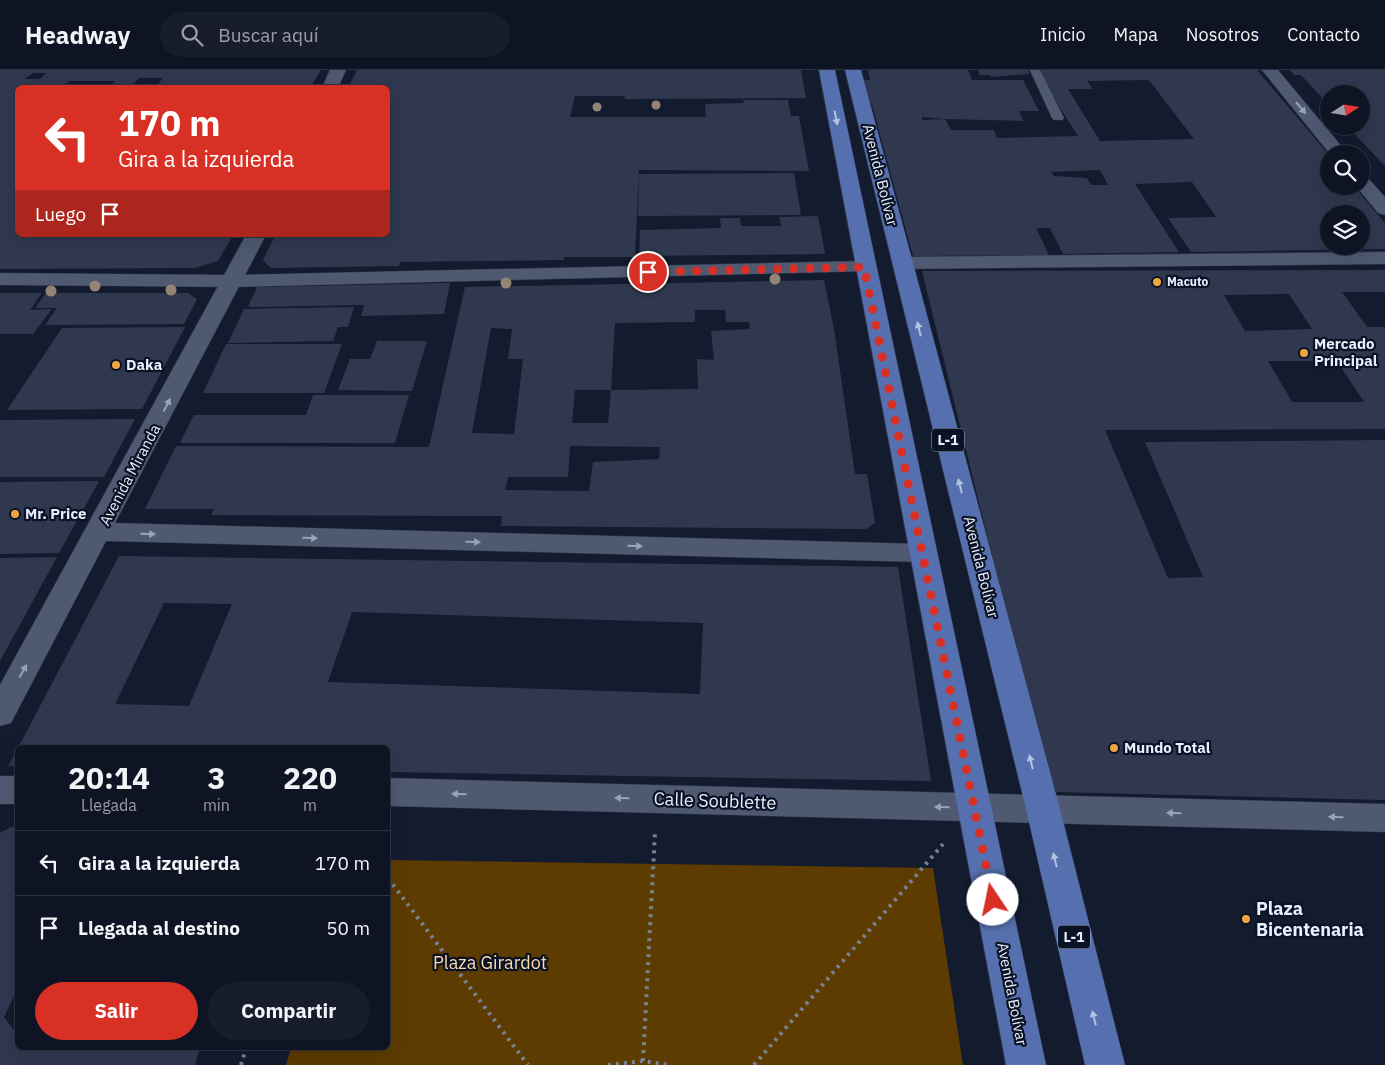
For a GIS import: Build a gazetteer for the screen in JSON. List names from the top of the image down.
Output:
{
  "streets": {
    "main road": ["Avenida Bolívar", "L-1"],
    "street": ["Avenida Miranda", "Calle Soublette"]
  },
  "crossings": [
    ["Avenida Bolívar", "Calle Soublette"]
  ],
  "one_way": ["Avenida Miranda", "Calle Soublette"],
  "parks": ["Plaza Girardot"],
  "places": [
    "Macuto",
    "Mercado Principal",
    "Daka",
    "Mr. Price",
    "Mundo Total",
    "Plaza Bicentenaria"
  ],
  "north": "right",
  "page": {
    "header": "Headway",
    "search": "Buscar aquí",
    "nav": [
      "Inicio",
      "Mapa",
      "Nosotros",
      "Contacto"
    ],
    "turn": ["170 m", "Gira a la izquierda"],
    "then": "Luego",
    "eta": [
      "20:14",
      "Llegada",
      "3",
      "min",
      "220",
      "m"
    ],
    "list": [
      {
        "name": "Gira a la izquierda",
        "value": "170 m"
      },
      {
        "name": "Llegada al destino",
        "value": "50 m"
      }
    ],
    "buttons": ["Salir", "Compartir"]
  }
}
